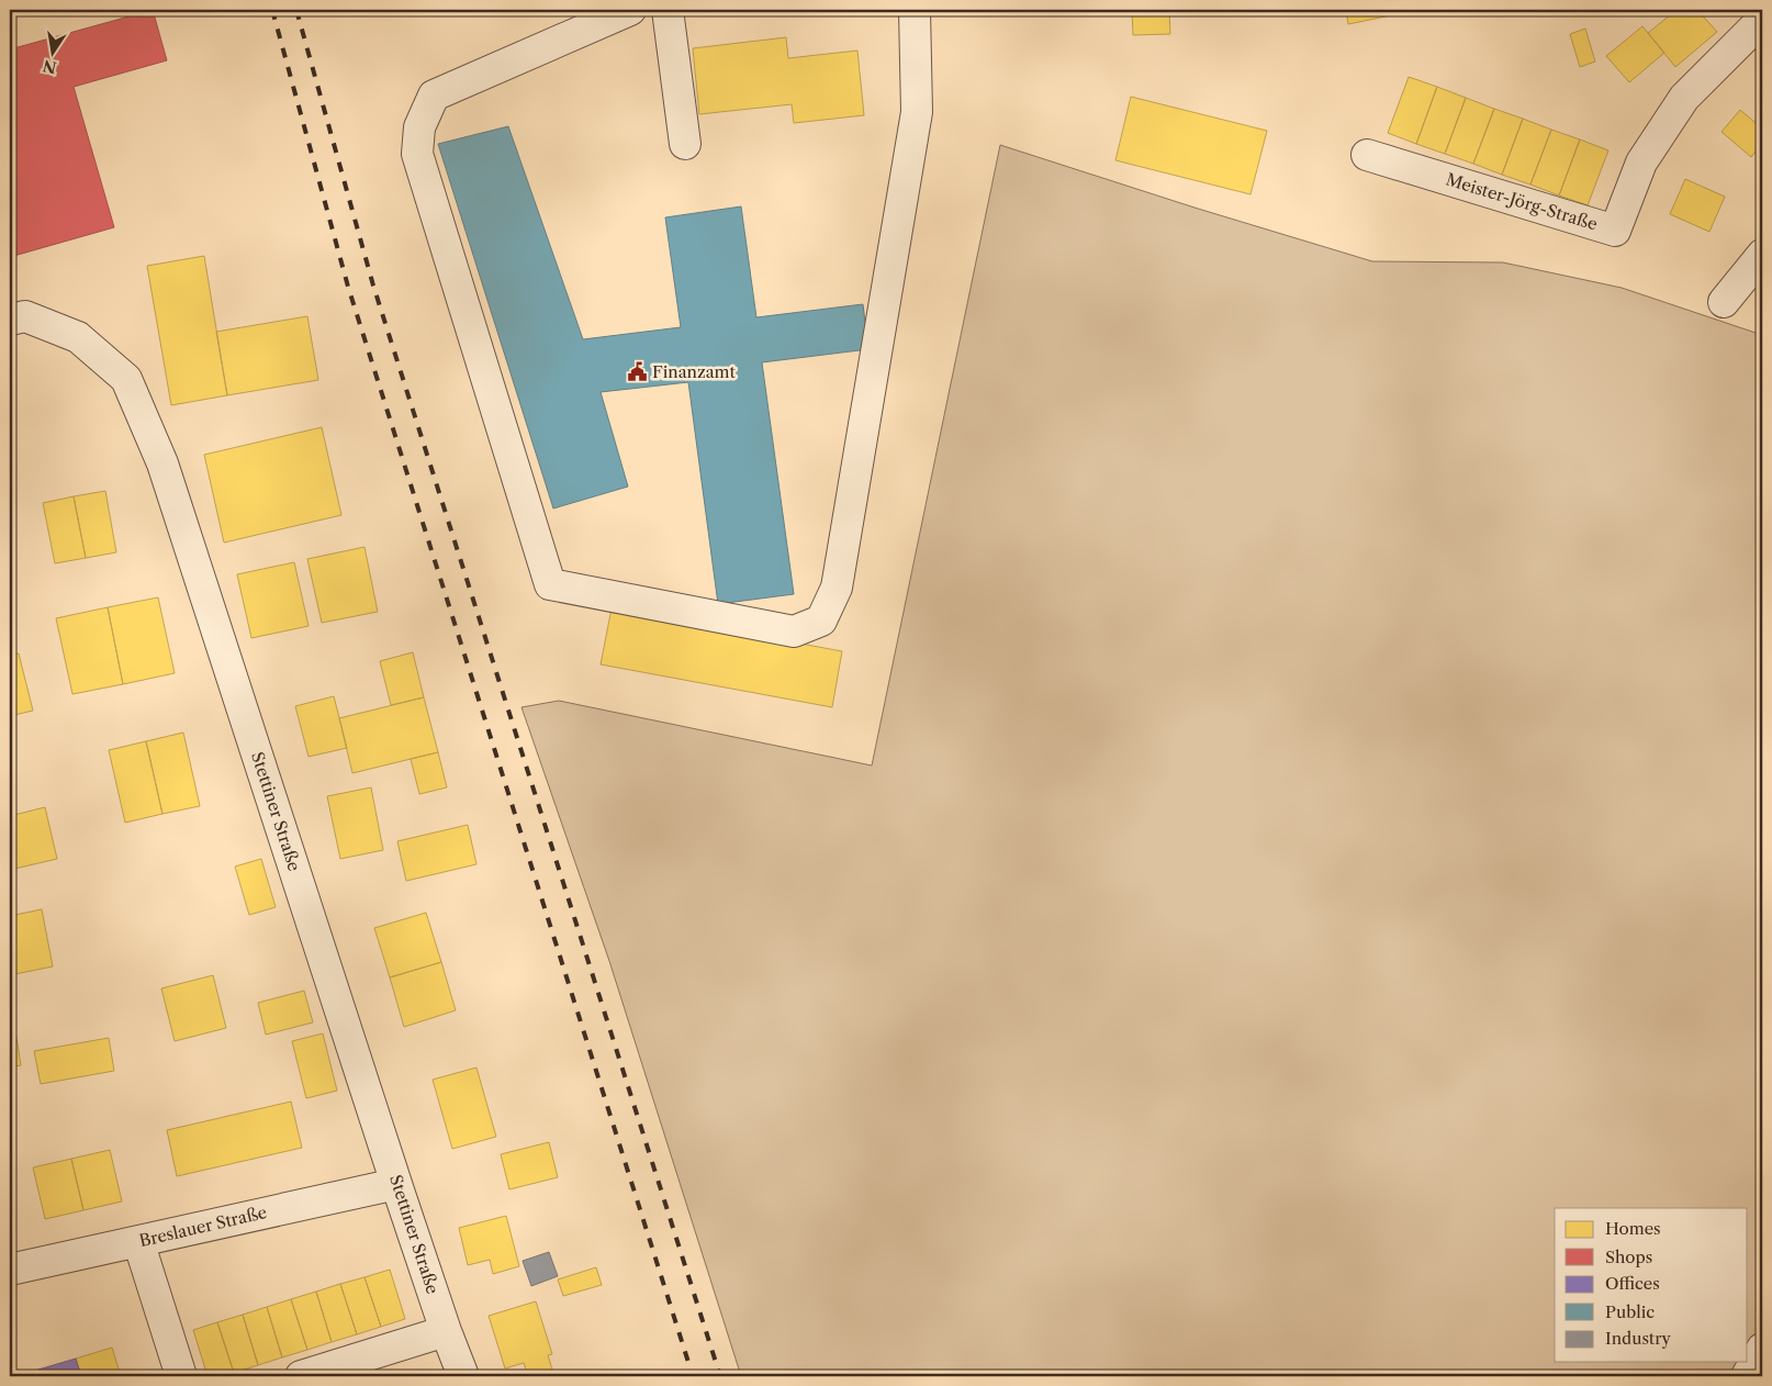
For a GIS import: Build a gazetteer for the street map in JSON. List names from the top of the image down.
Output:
{
  "streets": {
    "street": ["Meister-Jörg-Straße", "Stettiner Straße", "Breslauer Straße"]
  },
  "crossings": [
    ["Stettiner Straße", "Breslauer Straße"]
  ],
  "places": {
    "public building": ["Finanzamt"]
  },
  "legend": [
    "Homes",
    "Shops",
    "Offices",
    "Public",
    "Industry"
  ],
  "north": "bottom"
}
